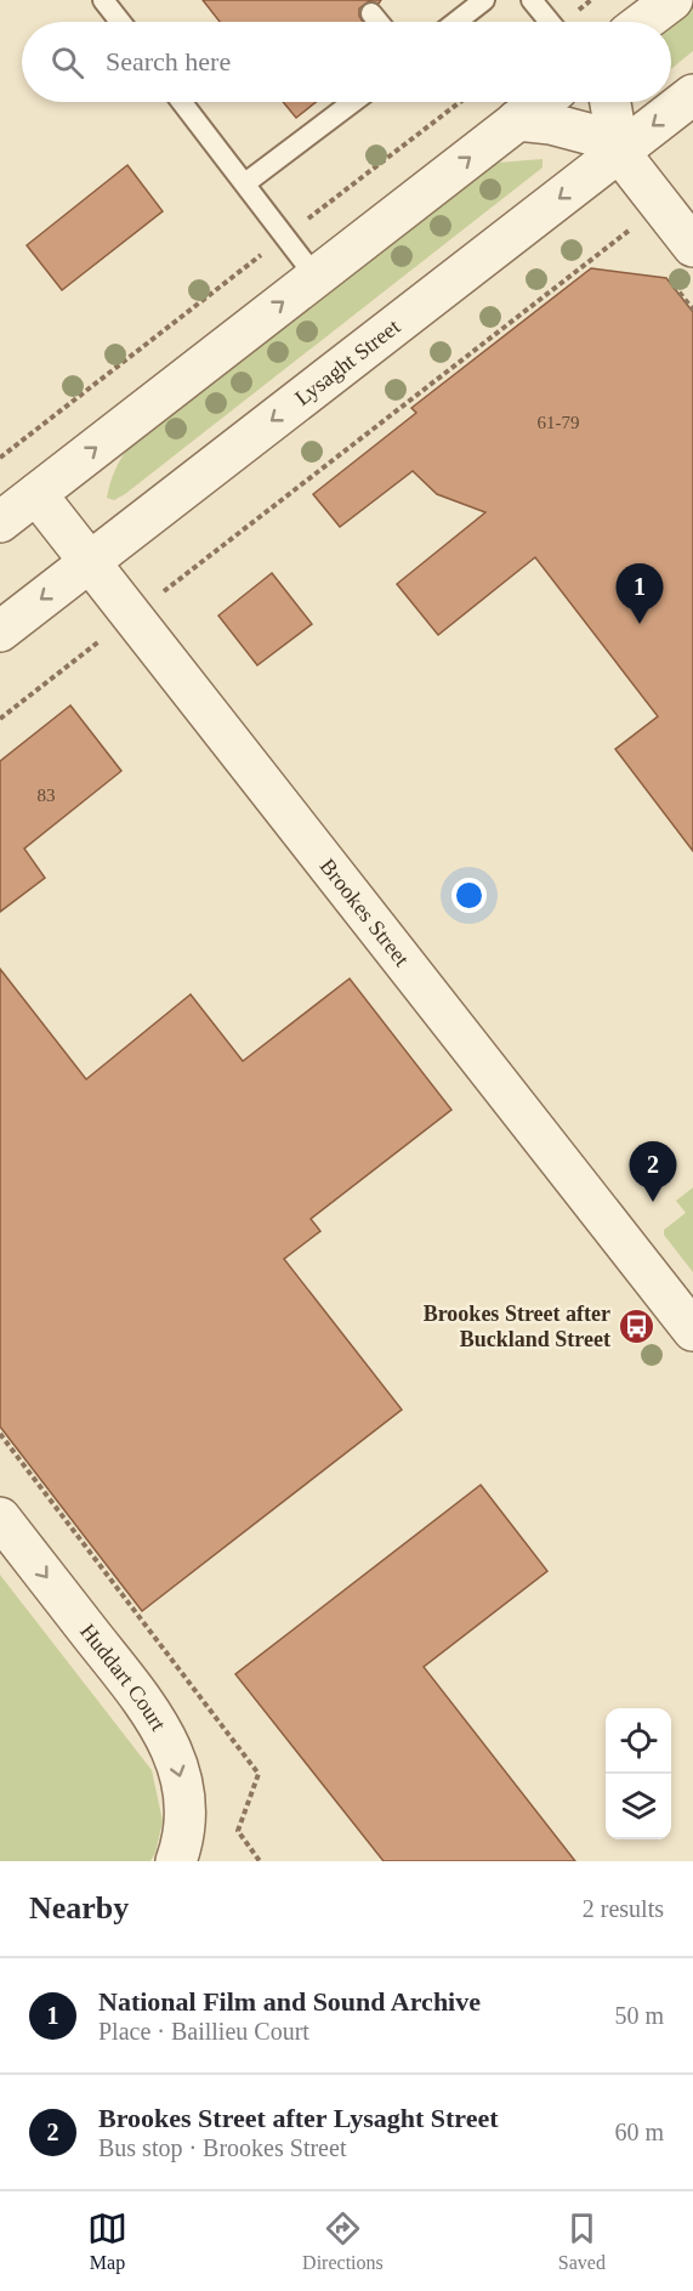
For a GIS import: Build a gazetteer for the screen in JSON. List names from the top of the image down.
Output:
{
  "streets": {
    "street": ["Lysaght Street", "Brookes Street", "Huddart Court"]
  },
  "crossings": [
    ["Lysaght Street", "Brookes Street"]
  ],
  "one_way": ["Huddart Court"],
  "places": {
    "bus stop": ["Brookes Street after Buckland Street"]
  },
  "house_numbers": ["61-79", "83"],
  "page": {
    "search": "Search here",
    "pins": ["1", "2"],
    "heading": ["Nearby", "2 results"],
    "list": [
      {
        "mark": "1",
        "name": "National Film and Sound Archive",
        "note": "Place · Baillieu Court",
        "value": "50 m"
      },
      {
        "mark": "2",
        "name": "Brookes Street after Lysaght Street",
        "note": "Bus stop · Brookes Street",
        "value": "60 m"
      }
    ],
    "nav": ["Map", "Directions", "Saved"]
  }
}
